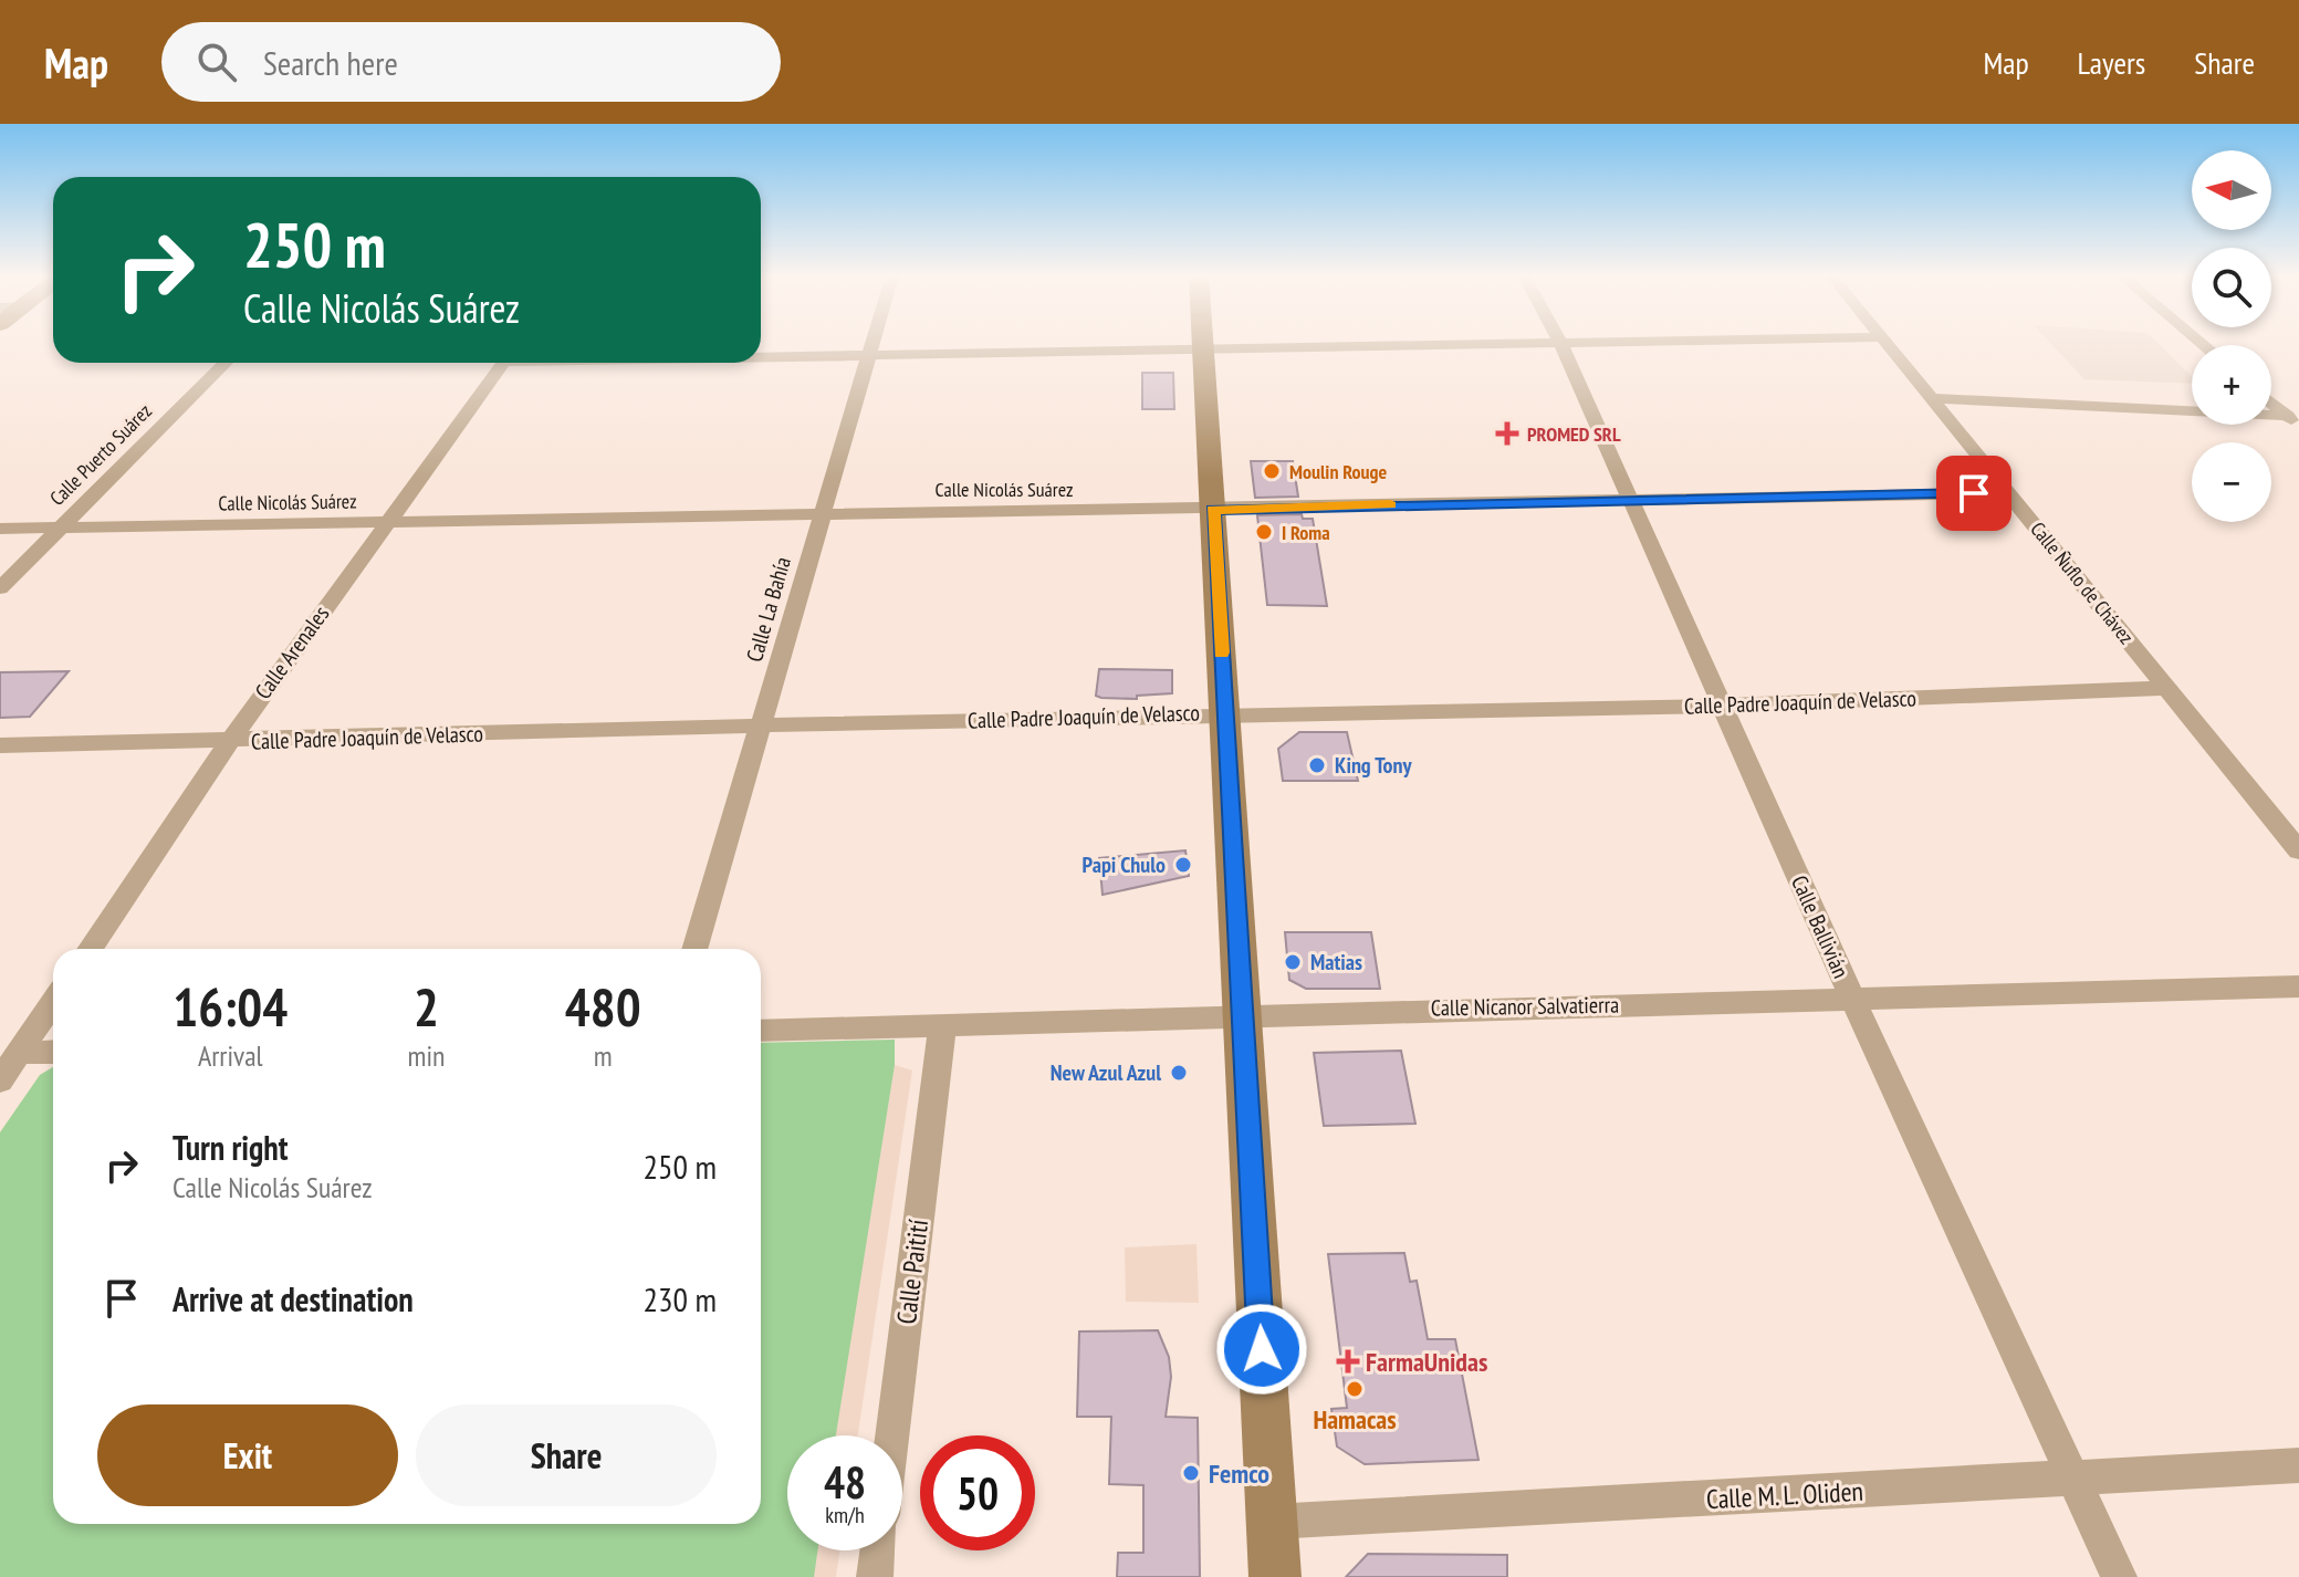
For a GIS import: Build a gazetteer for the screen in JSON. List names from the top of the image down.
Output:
{
  "streets": {
    "street": [
      "Calle Puerto Suárez",
      "Calle Nicolás Suárez",
      "Calle Ñuflo de Chávez",
      "Calle La Bahía",
      "Calle Arenales",
      "Calle Padre Joaquín de Velasco",
      "Calle Ballivián",
      "Calle Nicanor Salvatierra",
      "Calle Paitití",
      "Calle M. L. Oliden"
    ]
  },
  "crossings": [
    ["Calle Puerto Suárez", "Calle Nicolás Suárez"],
    ["Calle Nicolás Suárez", "Calle Ñuflo de Chávez"],
    ["Calle Nicolás Suárez", "Calle La Bahía"],
    ["Calle Nicolás Suárez", "Calle Arenales"],
    ["Calle Nicolás Suárez", "Calle Ballivián"],
    ["Calle Ñuflo de Chávez", "Calle Padre Joaquín de Velasco"],
    ["Calle La Bahía", "Calle Padre Joaquín de Velasco"],
    ["Calle Arenales", "Calle Padre Joaquín de Velasco"],
    ["Calle Padre Joaquín de Velasco", "Calle Ballivián"],
    ["Calle Ballivián", "Calle Nicanor Salvatierra"],
    ["Calle Ballivián", "Calle M. L. Oliden"],
    ["Calle Nicanor Salvatierra", "Calle Paitití"]
  ],
  "places": {
    "health": ["PROMED SRL", "FarmaUnidas"],
    "other": [
      "Moulin Rouge",
      "I Roma",
      "King Tony",
      "Papi Chulo",
      "Matias",
      "New Azul Azul",
      "Hamacas",
      "Femco"
    ]
  },
  "north": "left",
  "page": {
    "header": "Map",
    "search": "Search here",
    "nav": ["Map", "Layers", "Share"],
    "map_buttons": ["+", "−"],
    "turn": ["250 m", "Calle Nicolás Suárez"],
    "eta": [
      "16:04",
      "Arrival",
      "2",
      "min",
      "480",
      "m"
    ],
    "list": [
      {
        "name": "Turn right",
        "note": "Calle Nicolás Suárez",
        "value": "250 m"
      },
      {
        "name": "Arrive at destination",
        "value": "230 m"
      }
    ],
    "buttons": ["Exit", "Share"],
    "speed": "48 km/h",
    "limit": "50"
  }
}
